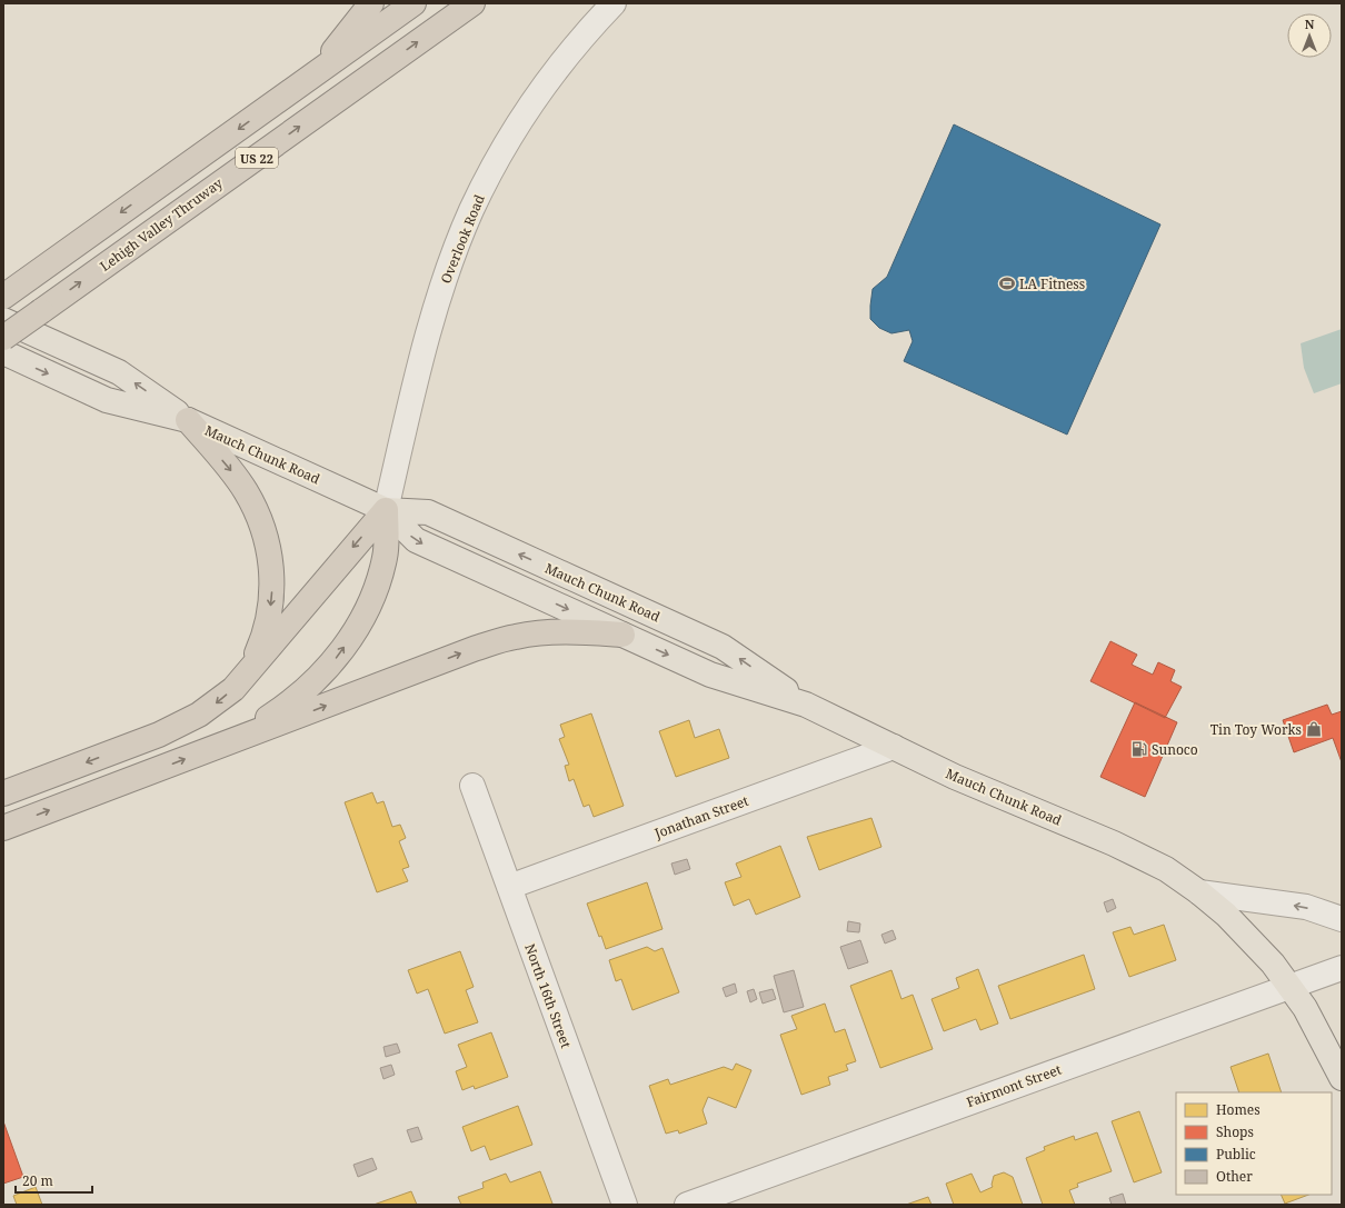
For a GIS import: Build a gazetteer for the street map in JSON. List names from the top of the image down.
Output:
{
  "streets": {
    "highway": ["US 22", "Lehigh Valley Thruway"],
    "main road": ["Mauch Chunk Road"],
    "street": [
      "Overlook Road",
      "Jonathan Street",
      "North 16th Street",
      "Fairmont Street"
    ]
  },
  "crossings": [
    ["Overlook Road", "Mauch Chunk Road"],
    ["Mauch Chunk Road", "Jonathan Street"],
    ["Mauch Chunk Road", "Fairmont Street"],
    ["Jonathan Street", "North 16th Street"]
  ],
  "places": {
    "sports": ["LA Fitness"],
    "shop": ["Tin Toy Works"],
    "fuel station": ["Sunoco"]
  },
  "legend": [
    "Homes",
    "Shops",
    "Public",
    "Other"
  ],
  "scale_bar": "20 m",
  "north": "top"
}
